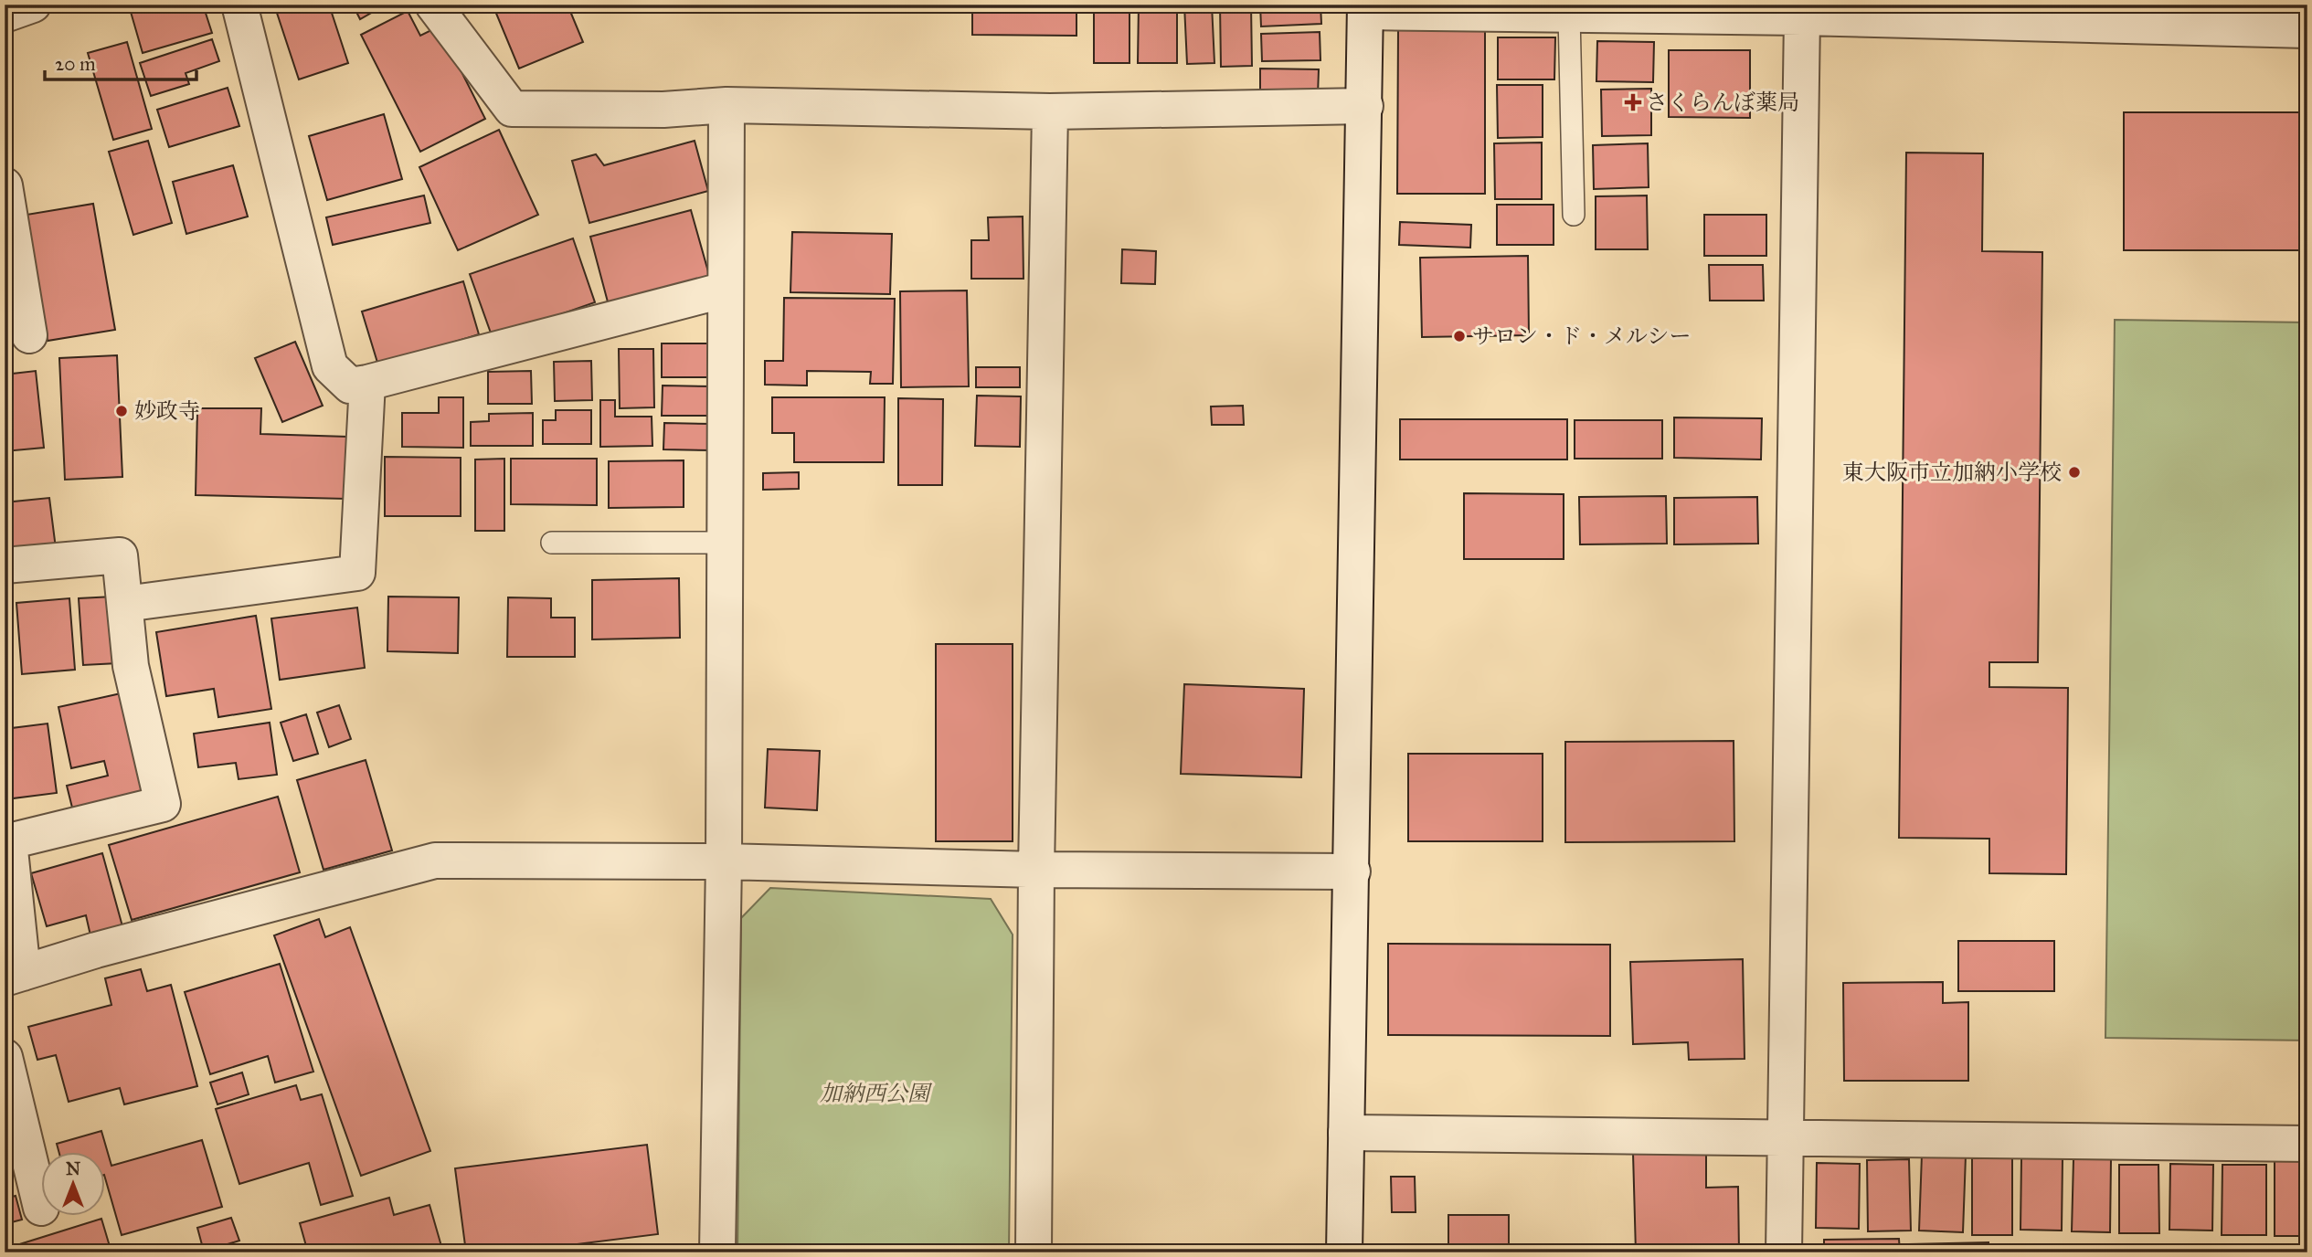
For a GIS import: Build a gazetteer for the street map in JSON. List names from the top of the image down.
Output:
{
  "parks": ["加納西公園"],
  "places": {
    "health": ["さくらんぼ薬局"],
    "other": ["サロン・ド・メルシー", "妙政寺", "東大阪市立加納小学校"]
  },
  "scale_bar": "20 m",
  "north": "top"
}
